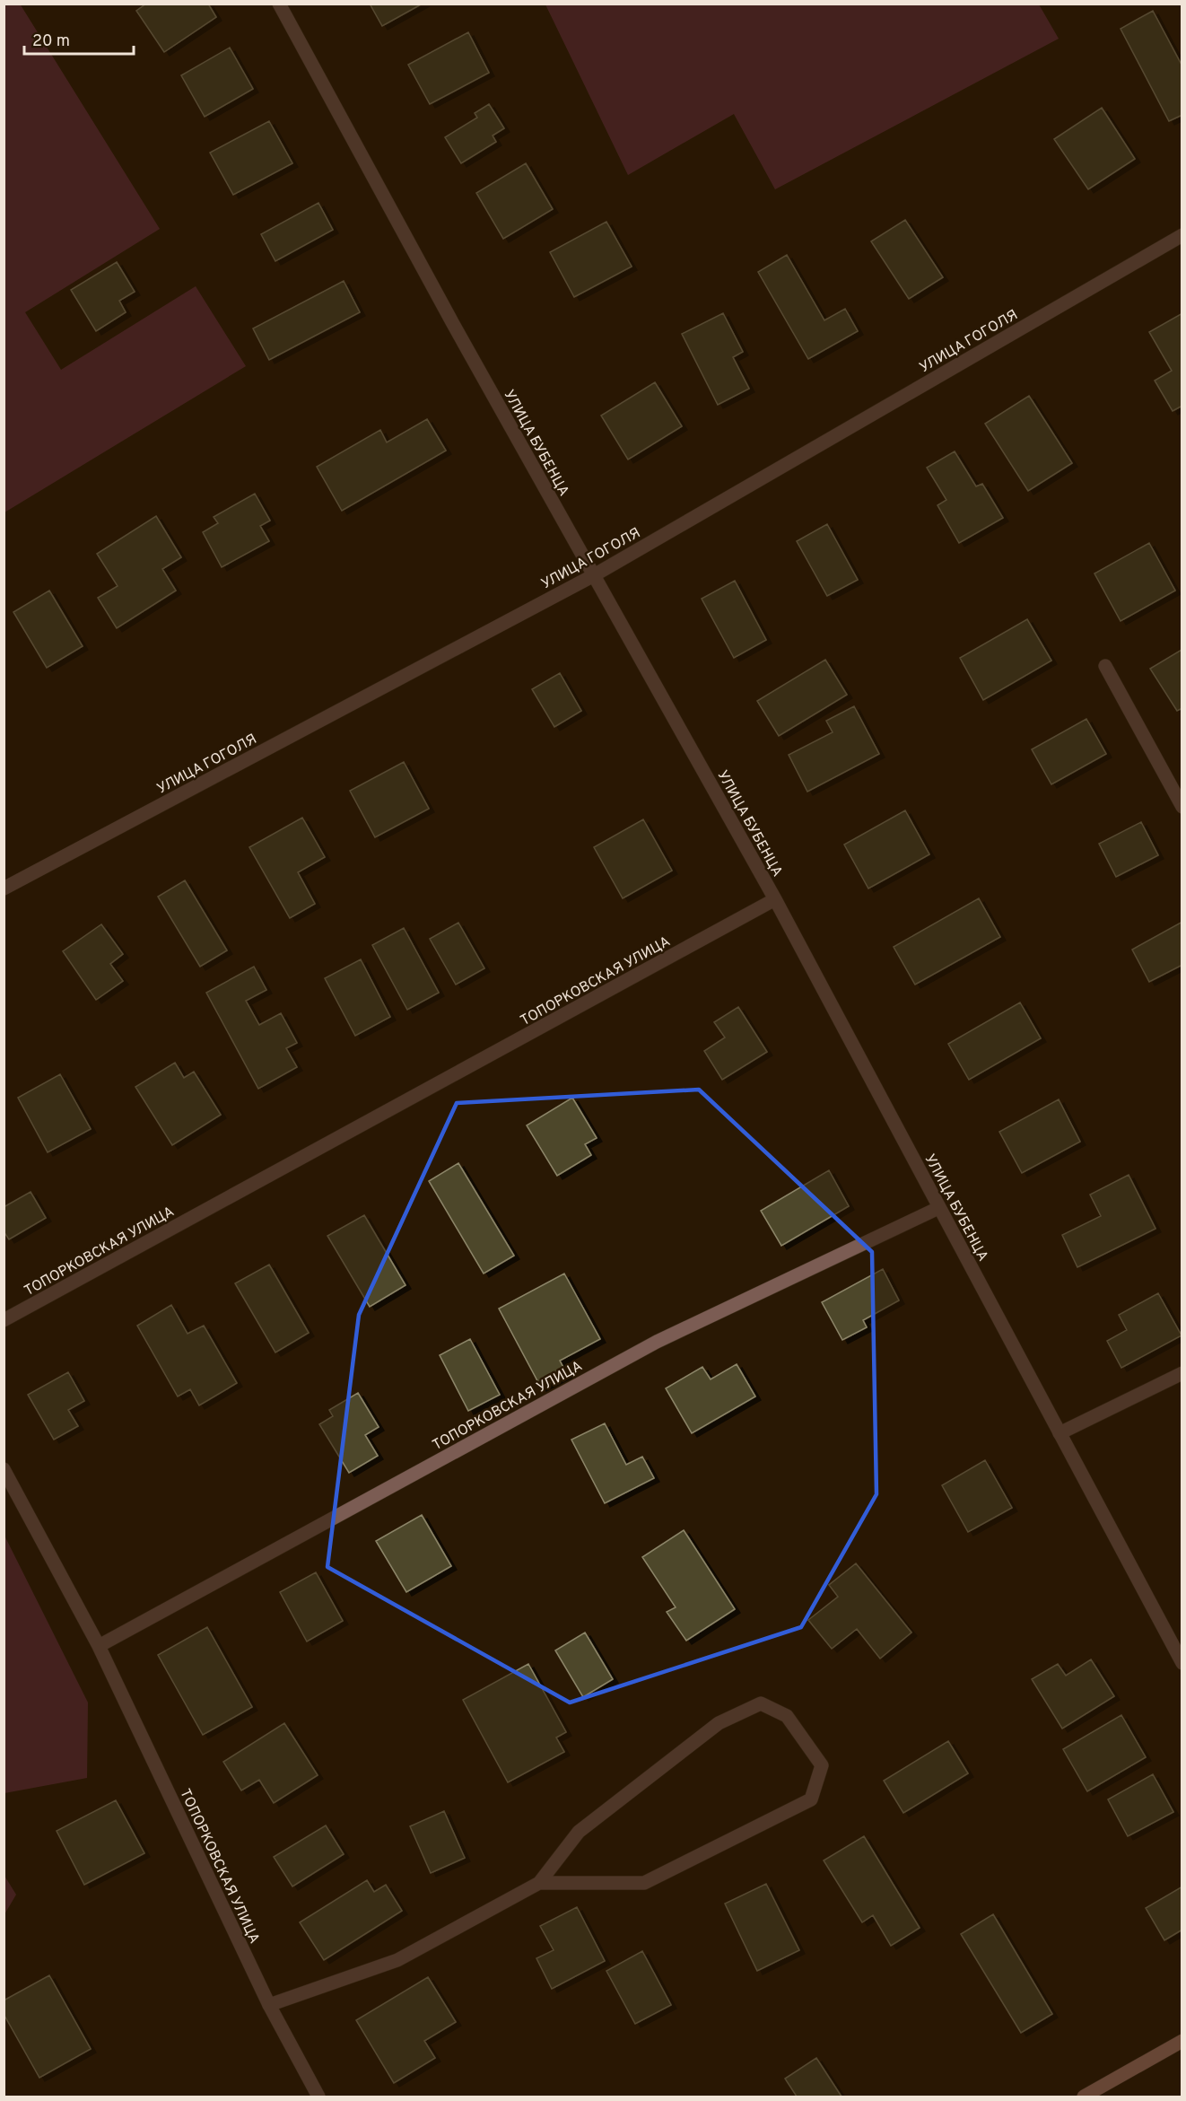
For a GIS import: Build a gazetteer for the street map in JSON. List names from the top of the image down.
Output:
{
  "streets": {
    "street": ["УЛИЦА ГОГОЛЯ", "УЛИЦА БУБЕНЦА", "ТОПОРКОВСКАЯ УЛИЦА"]
  },
  "crossings": [
    ["УЛИЦА ГОГОЛЯ", "УЛИЦА БУБЕНЦА"],
    ["УЛИЦА БУБЕНЦА", "ТОПОРКОВСКАЯ УЛИЦА"]
  ],
  "scale_bar": "20 m"
}
